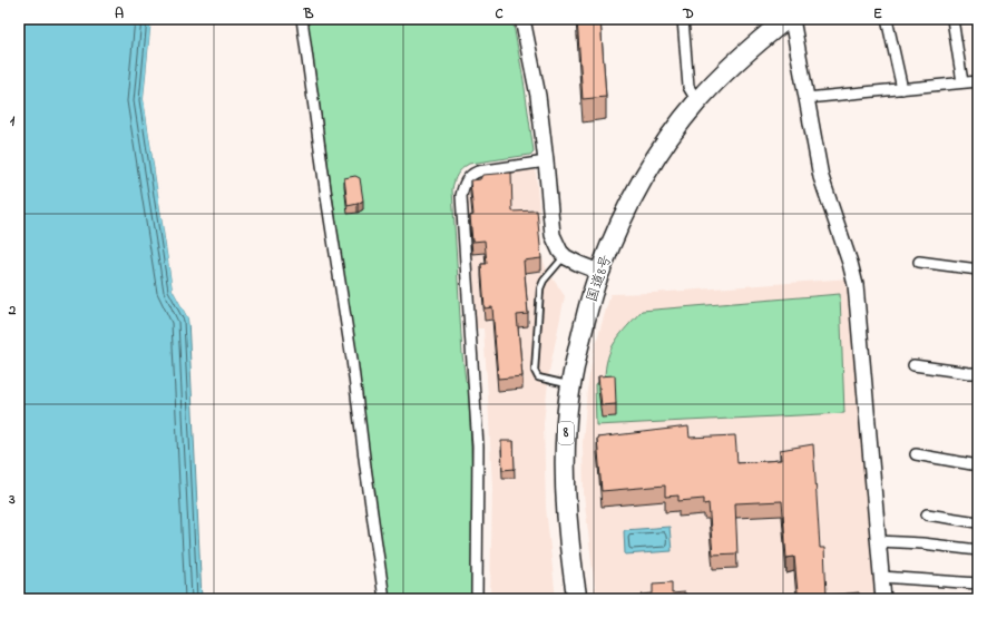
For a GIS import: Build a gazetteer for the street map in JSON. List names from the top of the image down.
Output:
{
  "streets": {
    "highway": ["国道8号", "8"]
  },
  "grid": {
    "columns": [
      "A",
      "B",
      "C",
      "D",
      "E"
    ],
    "rows": ["1", "2", "3"]
  }
}
